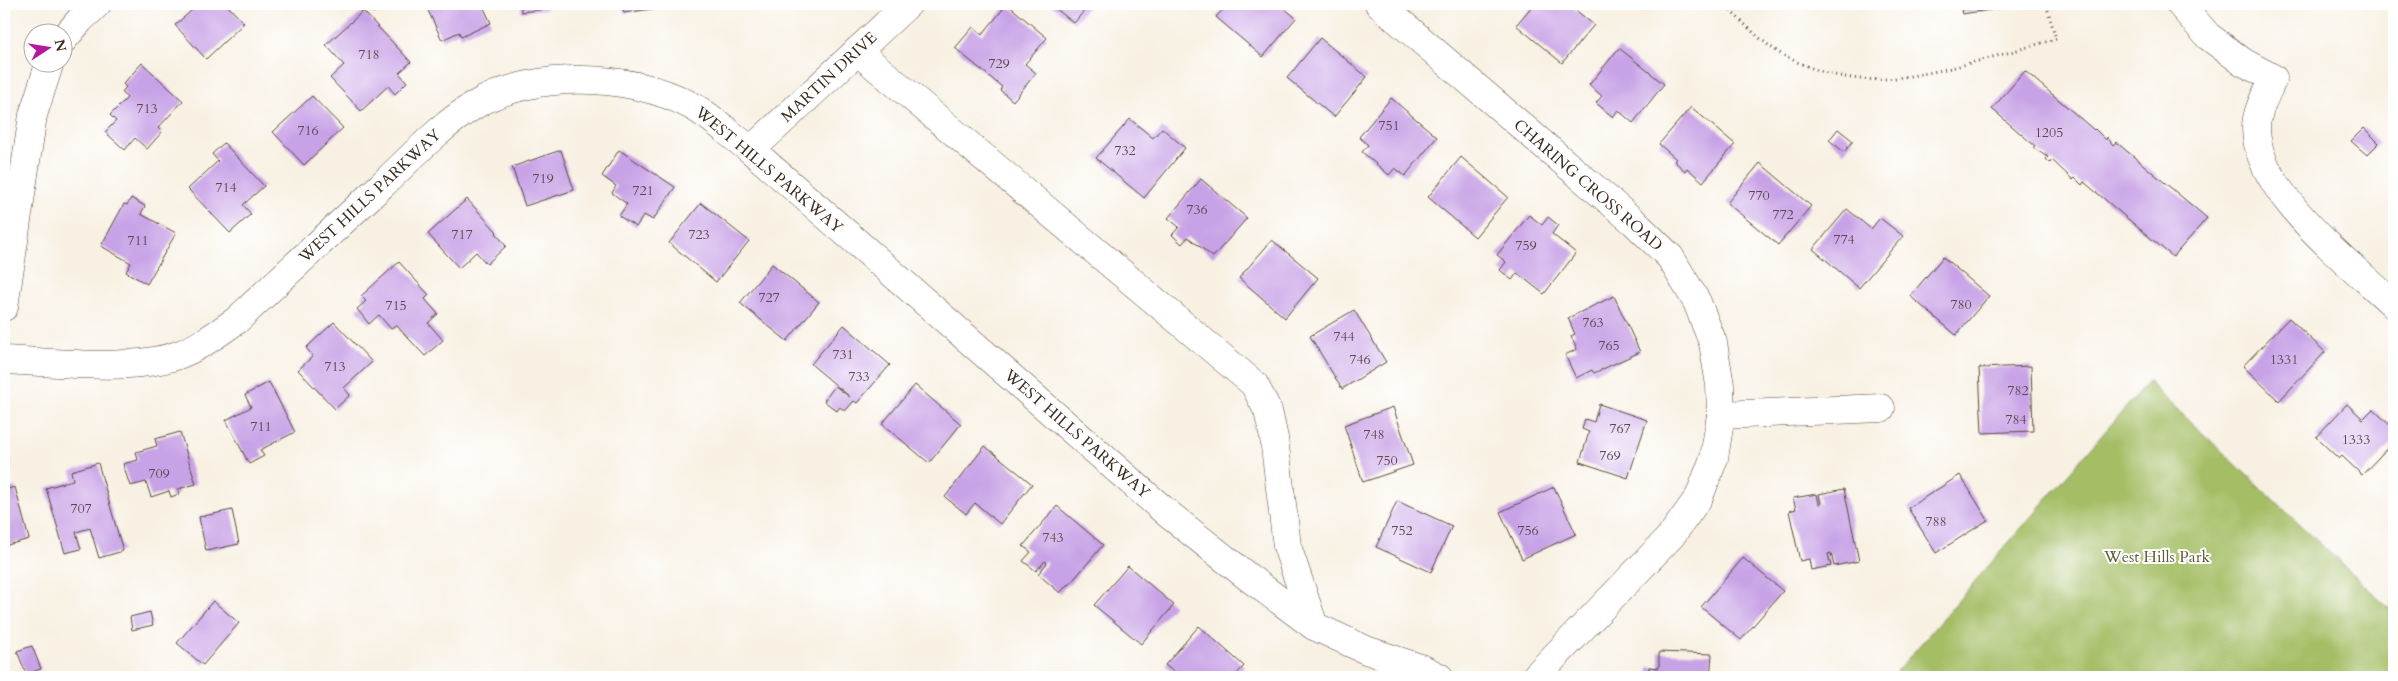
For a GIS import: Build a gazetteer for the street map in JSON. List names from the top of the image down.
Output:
{
  "streets": {
    "street": ["MARTIN DRIVE", "WEST HILLS PARKWAY", "CHARING CROSS ROAD"]
  },
  "crossings": [
    ["MARTIN DRIVE", "WEST HILLS PARKWAY"]
  ],
  "parks": ["West Hills Park"],
  "house_numbers": [
    "718",
    "729",
    "713",
    "751",
    "716",
    "1205",
    "732",
    "719",
    "714",
    "721",
    "770",
    "736",
    "772",
    "717",
    "723",
    "774",
    "711",
    "759",
    "727",
    "780",
    "715",
    "763",
    "744",
    "765",
    "731",
    "746",
    "1331",
    "713",
    "733",
    "782",
    "784",
    "711",
    "767",
    "748",
    "1333",
    "769",
    "750",
    "709",
    "707",
    "788",
    "752",
    "756",
    "743"
  ],
  "north": "right"
}
